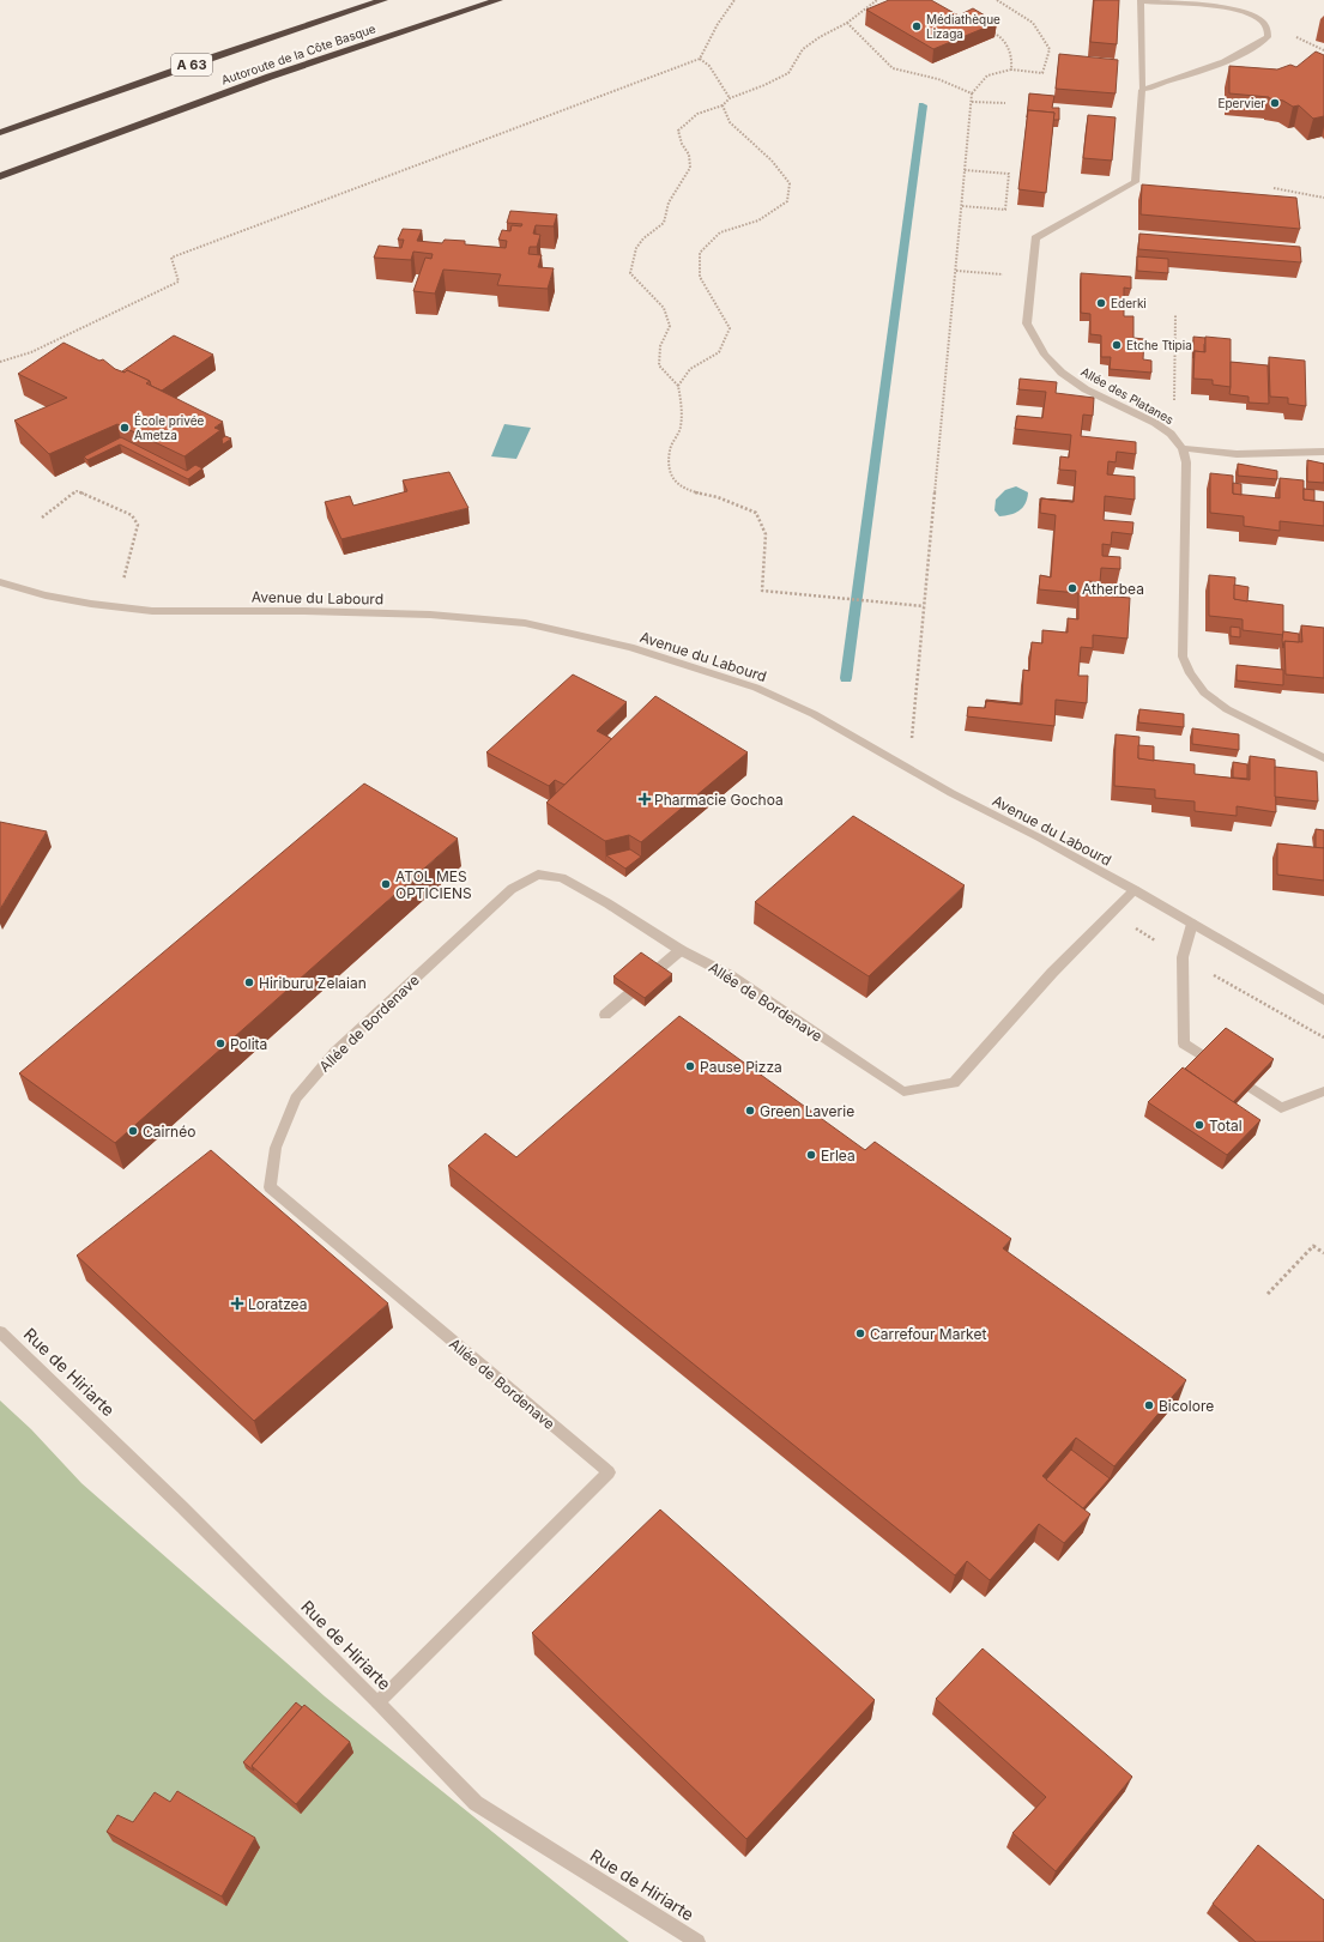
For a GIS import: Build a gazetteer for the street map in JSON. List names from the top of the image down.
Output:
{
  "streets": {
    "highway": ["Autoroute de la Côte Basque", "A 63"],
    "street": [
      "Allée des Platanes",
      "Avenue du Labourd",
      "Allée de Bordenave",
      "Rue de Hiriarte"
    ]
  },
  "crossings": [
    ["Avenue du Labourd", "Allée de Bordenave"],
    ["Allée de Bordenave", "Rue de Hiriarte"]
  ],
  "places": {
    "other": [
      "Médiathèque Lizaga",
      "Epervier",
      "Ederki",
      "Etche Ttipia",
      "École privée Ametza",
      "Atherbea",
      "ATOL MES OPTICIENS",
      "Hiriburu Zelaian",
      "Polita",
      "Pause Pizza",
      "Green Laverie",
      "Total",
      "Cairnéo",
      "Erlea",
      "Carrefour Market",
      "Bicolore"
    ],
    "health": ["Pharmacie Gochoa", "Loratzea"]
  }
}
